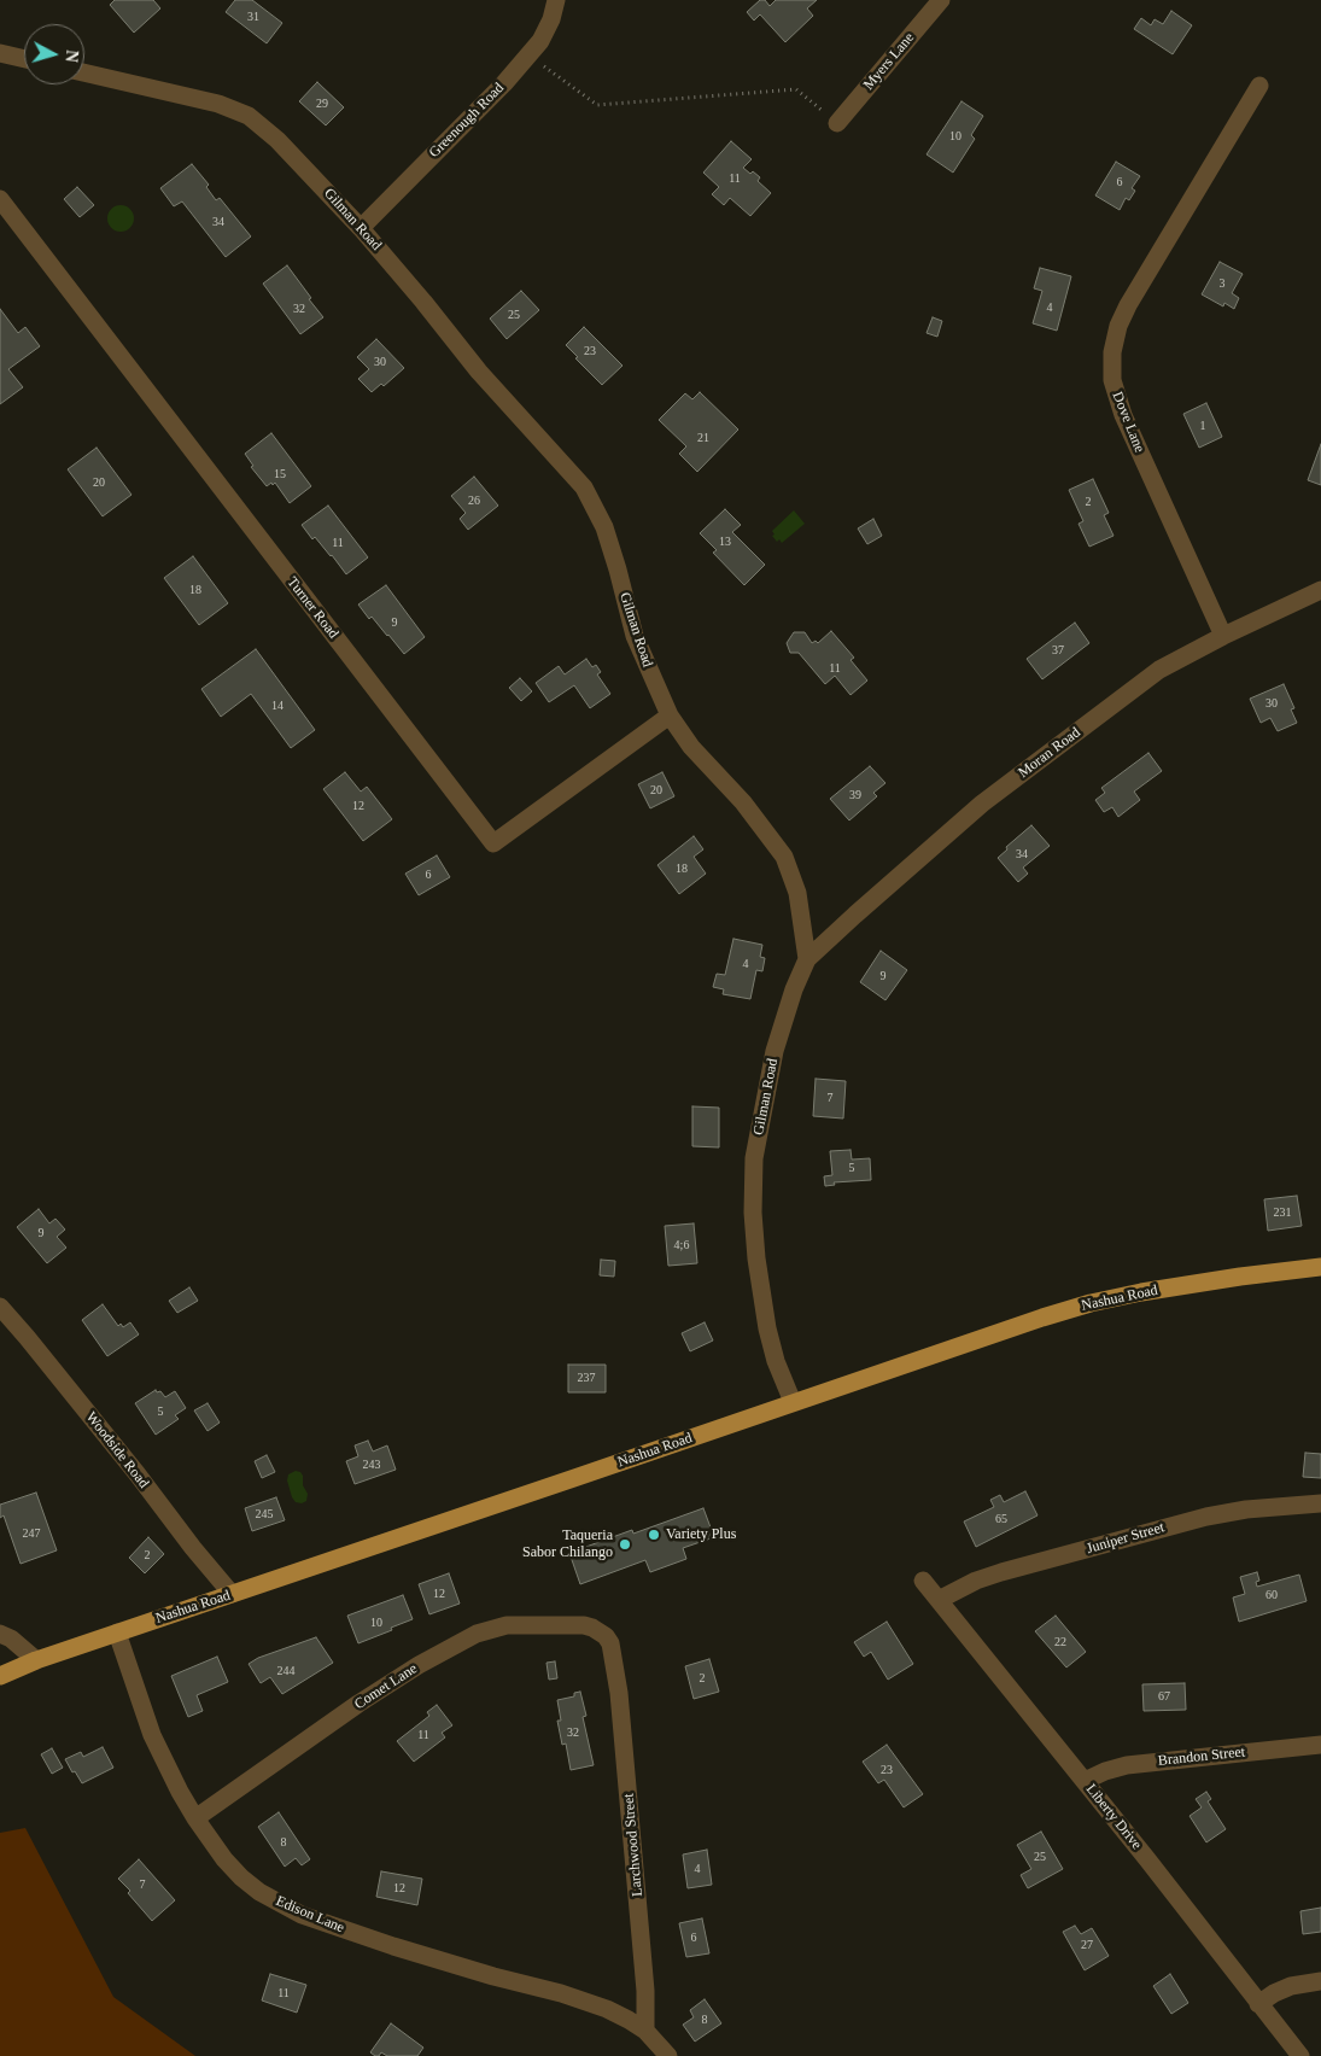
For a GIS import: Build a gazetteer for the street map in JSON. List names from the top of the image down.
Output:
{
  "streets": {
    "main road": ["Nashua Road"],
    "street": [
      "Myers Lane",
      "Greenough Road",
      "Gilman Road",
      "Dove Lane",
      "Turner Road",
      "Moran Road",
      "Woodside Road",
      "Juniper Street",
      "Comet Lane",
      "Brandon Street",
      "Liberty Drive",
      "Larchwood Street",
      "Edison Lane"
    ]
  },
  "crossings": [
    ["Greenough Road", "Gilman Road"],
    ["Gilman Road", "Turner Road"],
    ["Gilman Road", "Moran Road"],
    ["Gilman Road", "Nashua Road"],
    ["Dove Lane", "Moran Road"],
    ["Nashua Road", "Woodside Road"],
    ["Nashua Road", "Edison Lane"],
    ["Juniper Street", "Liberty Drive"],
    ["Comet Lane", "Larchwood Street"],
    ["Comet Lane", "Edison Lane"],
    ["Brandon Street", "Liberty Drive"],
    ["Larchwood Street", "Edison Lane"]
  ],
  "places": ["Variety Plus", "Taqueria Sabor Chilango"],
  "house_numbers": [
    "31",
    "29",
    "10",
    "11",
    "6",
    "34",
    "3",
    "4",
    "32",
    "25",
    "23",
    "30",
    "1",
    "21",
    "15",
    "20",
    "26",
    "2",
    "13",
    "11",
    "18",
    "9",
    "37",
    "11",
    "30",
    "14",
    "20",
    "39",
    "12",
    "34",
    "18",
    "6",
    "4",
    "9",
    "7",
    "5",
    "231",
    "9",
    "4;6",
    "237",
    "5",
    "243",
    "245",
    "65",
    "247",
    "2",
    "12",
    "60",
    "10",
    "22",
    "244",
    "2",
    "67",
    "32",
    "11",
    "23",
    "8",
    "25",
    "4",
    "7",
    "12",
    "6",
    "27",
    "11",
    "8"
  ],
  "north": "right"
}
